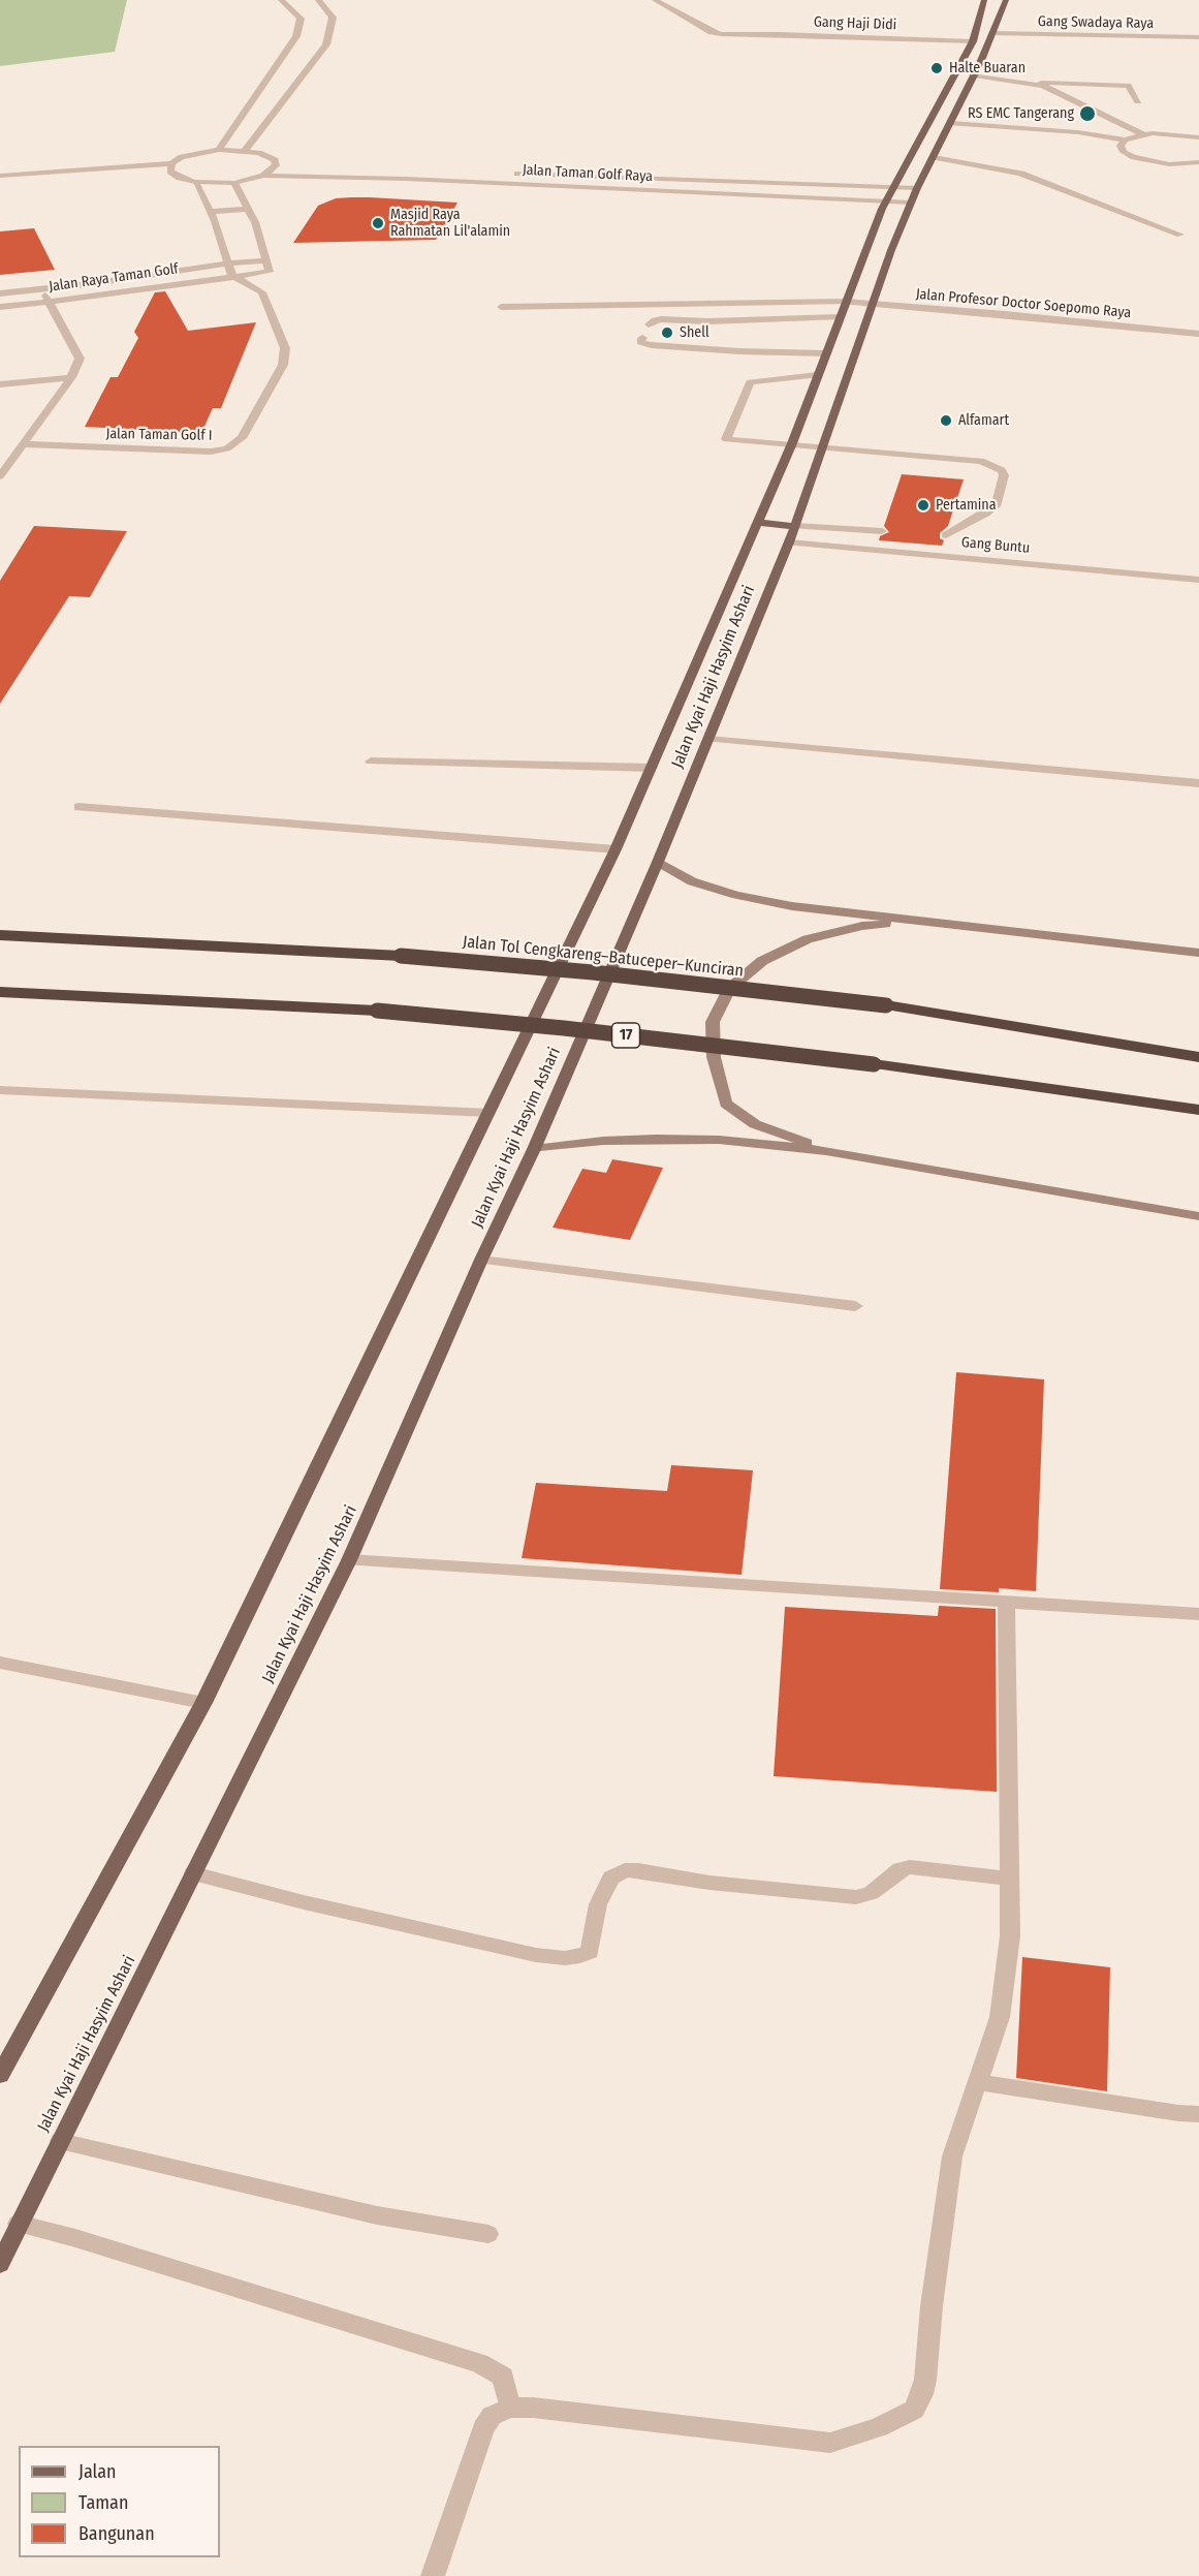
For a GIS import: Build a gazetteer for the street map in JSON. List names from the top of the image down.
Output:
{
  "streets": {
    "highway": ["Jalan Tol Cengkareng–Batuceper–Kunciran", "17"],
    "main road": ["Jalan Kyai Haji Hasyim Ashari"],
    "street": [
      "Gang Swadaya Raya",
      "Gang Haji Didi",
      "Jalan Taman Golf Raya",
      "Jalan Raya Taman Golf",
      "Jalan Profesor Doctor Soepomo Raya",
      "Jalan Taman Golf I",
      "Gang Buntu"
    ]
  },
  "crossings": [
    ["Gang Swadaya Raya", "Jalan Kyai Haji Hasyim Ashari"],
    ["Gang Haji Didi", "Jalan Kyai Haji Hasyim Ashari"],
    ["Jalan Taman Golf Raya", "Jalan Kyai Haji Hasyim Ashari"],
    ["Jalan Profesor Doctor Soepomo Raya", "Jalan Kyai Haji Hasyim Ashari"],
    ["Gang Buntu", "Jalan Kyai Haji Hasyim Ashari"]
  ],
  "places": [
    "Halte Buaran",
    "RS EMC Tangerang",
    "Masjid Raya Rahmatan Lil'alamin",
    "Shell",
    "Alfamart",
    "Pertamina"
  ],
  "legend": ["Jalan", "Taman", "Bangunan"]
}
